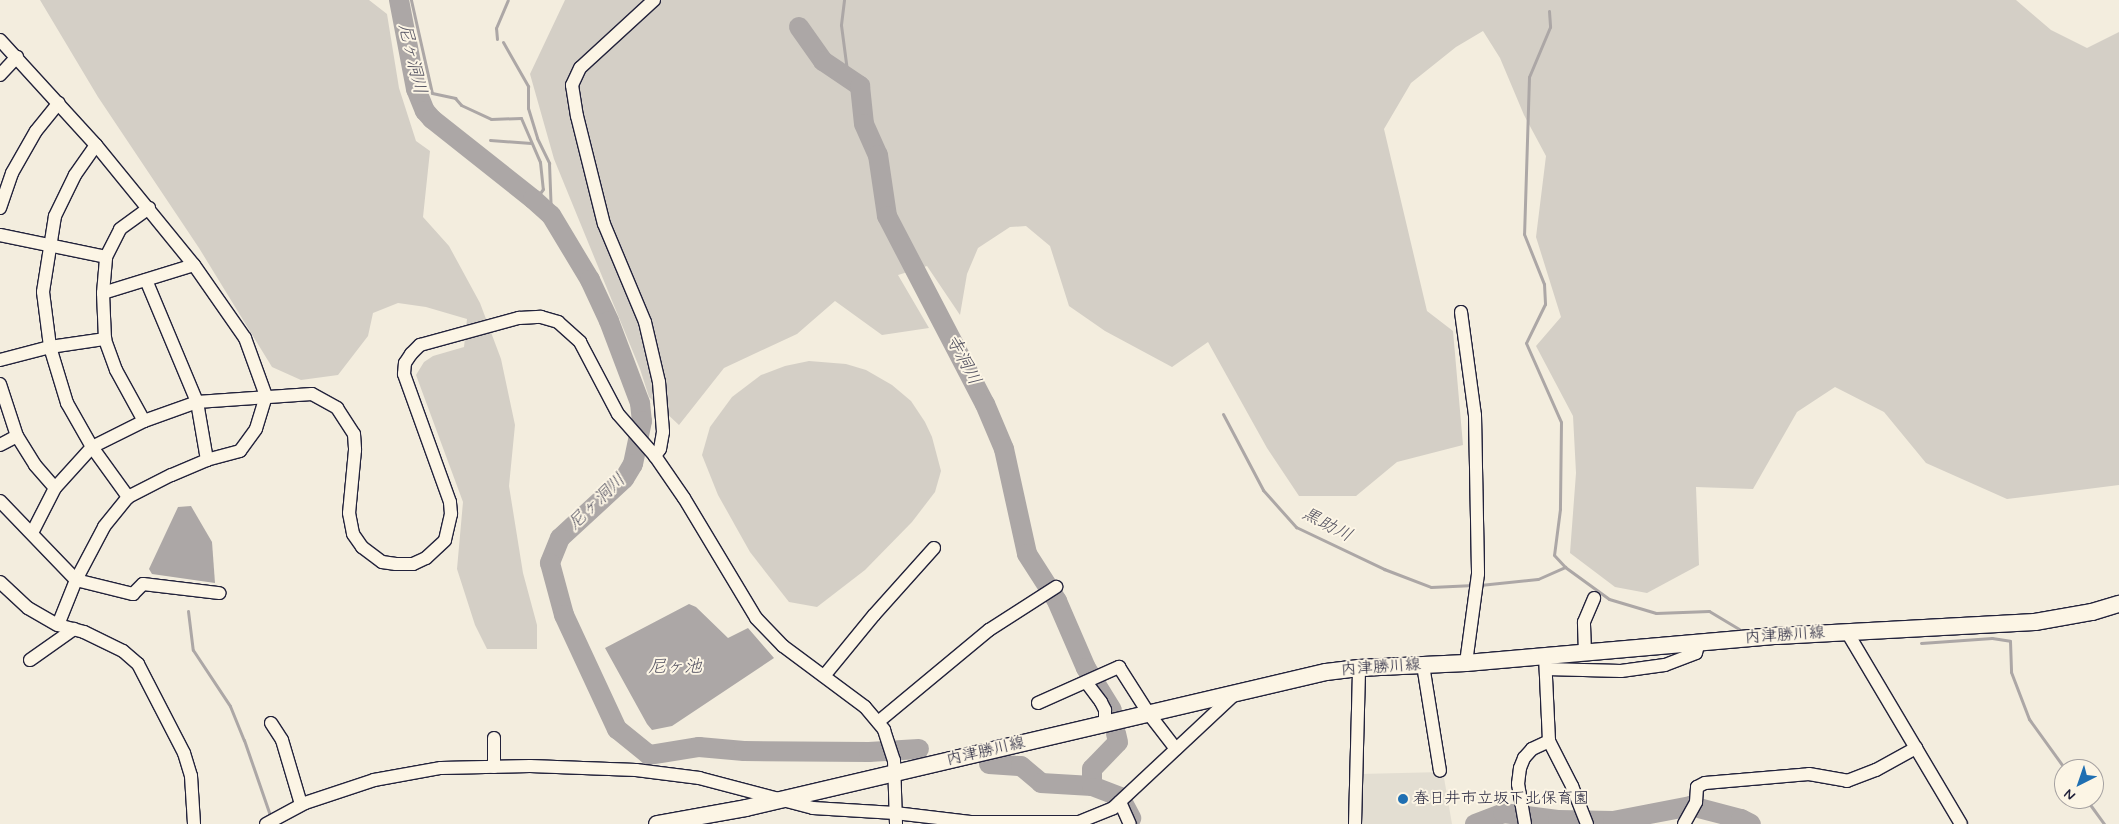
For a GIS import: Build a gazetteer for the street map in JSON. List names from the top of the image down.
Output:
{
  "streets": {
    "main road": ["内津勝川線"]
  },
  "water": [
    "尼ヶ洞川",
    "寺洞川",
    "黒助川",
    "尼ヶ池"
  ],
  "places": ["春日井市立坂下北保育園"],
  "north": "bottom left"
}
